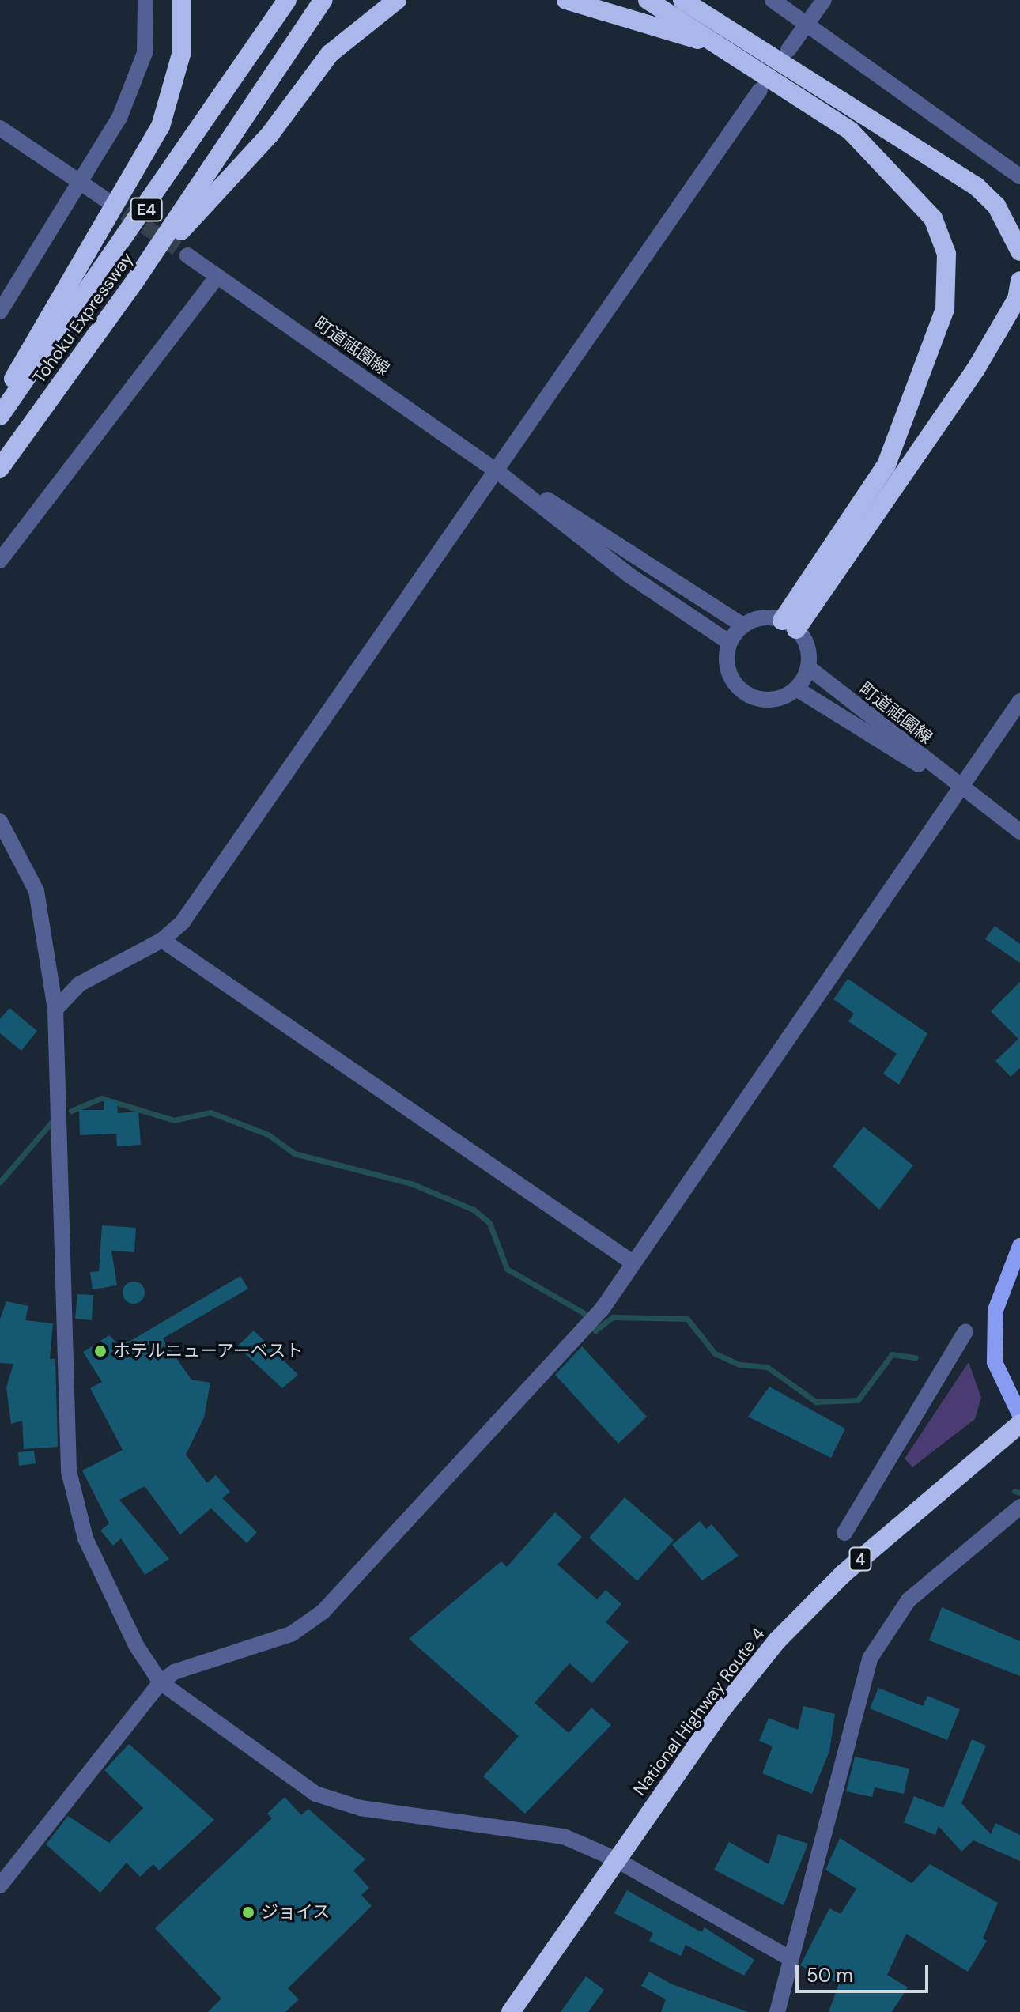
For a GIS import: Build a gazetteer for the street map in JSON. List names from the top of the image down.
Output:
{
  "streets": {
    "highway": [
      "E4",
      "Tohoku Expressway",
      "4",
      "National Highway Route 4"
    ],
    "street": ["町道祗園線"]
  },
  "places": ["ホテルニューアーベスト", "ジョイス"],
  "scale_bar": "50 m"
}
